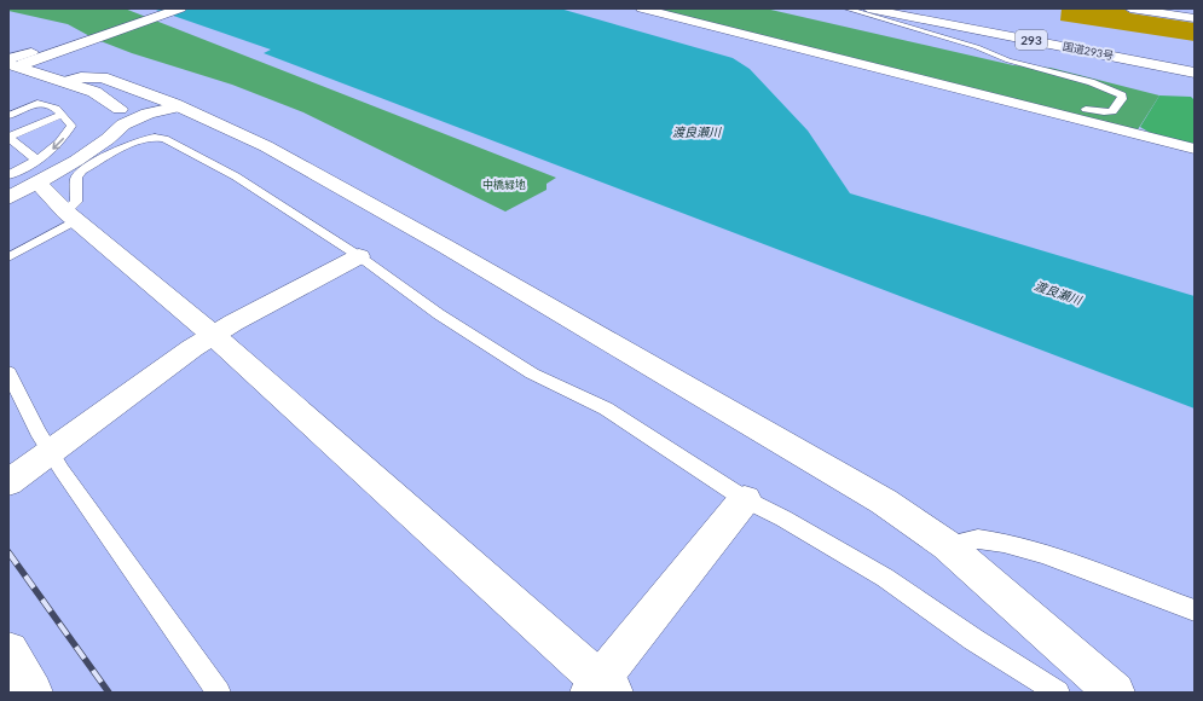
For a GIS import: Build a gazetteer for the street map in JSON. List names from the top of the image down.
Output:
{
  "streets": {
    "main road": ["293", "国道293号"]
  },
  "water": ["渡良瀬川"],
  "parks": ["中橋緑地"]
}
